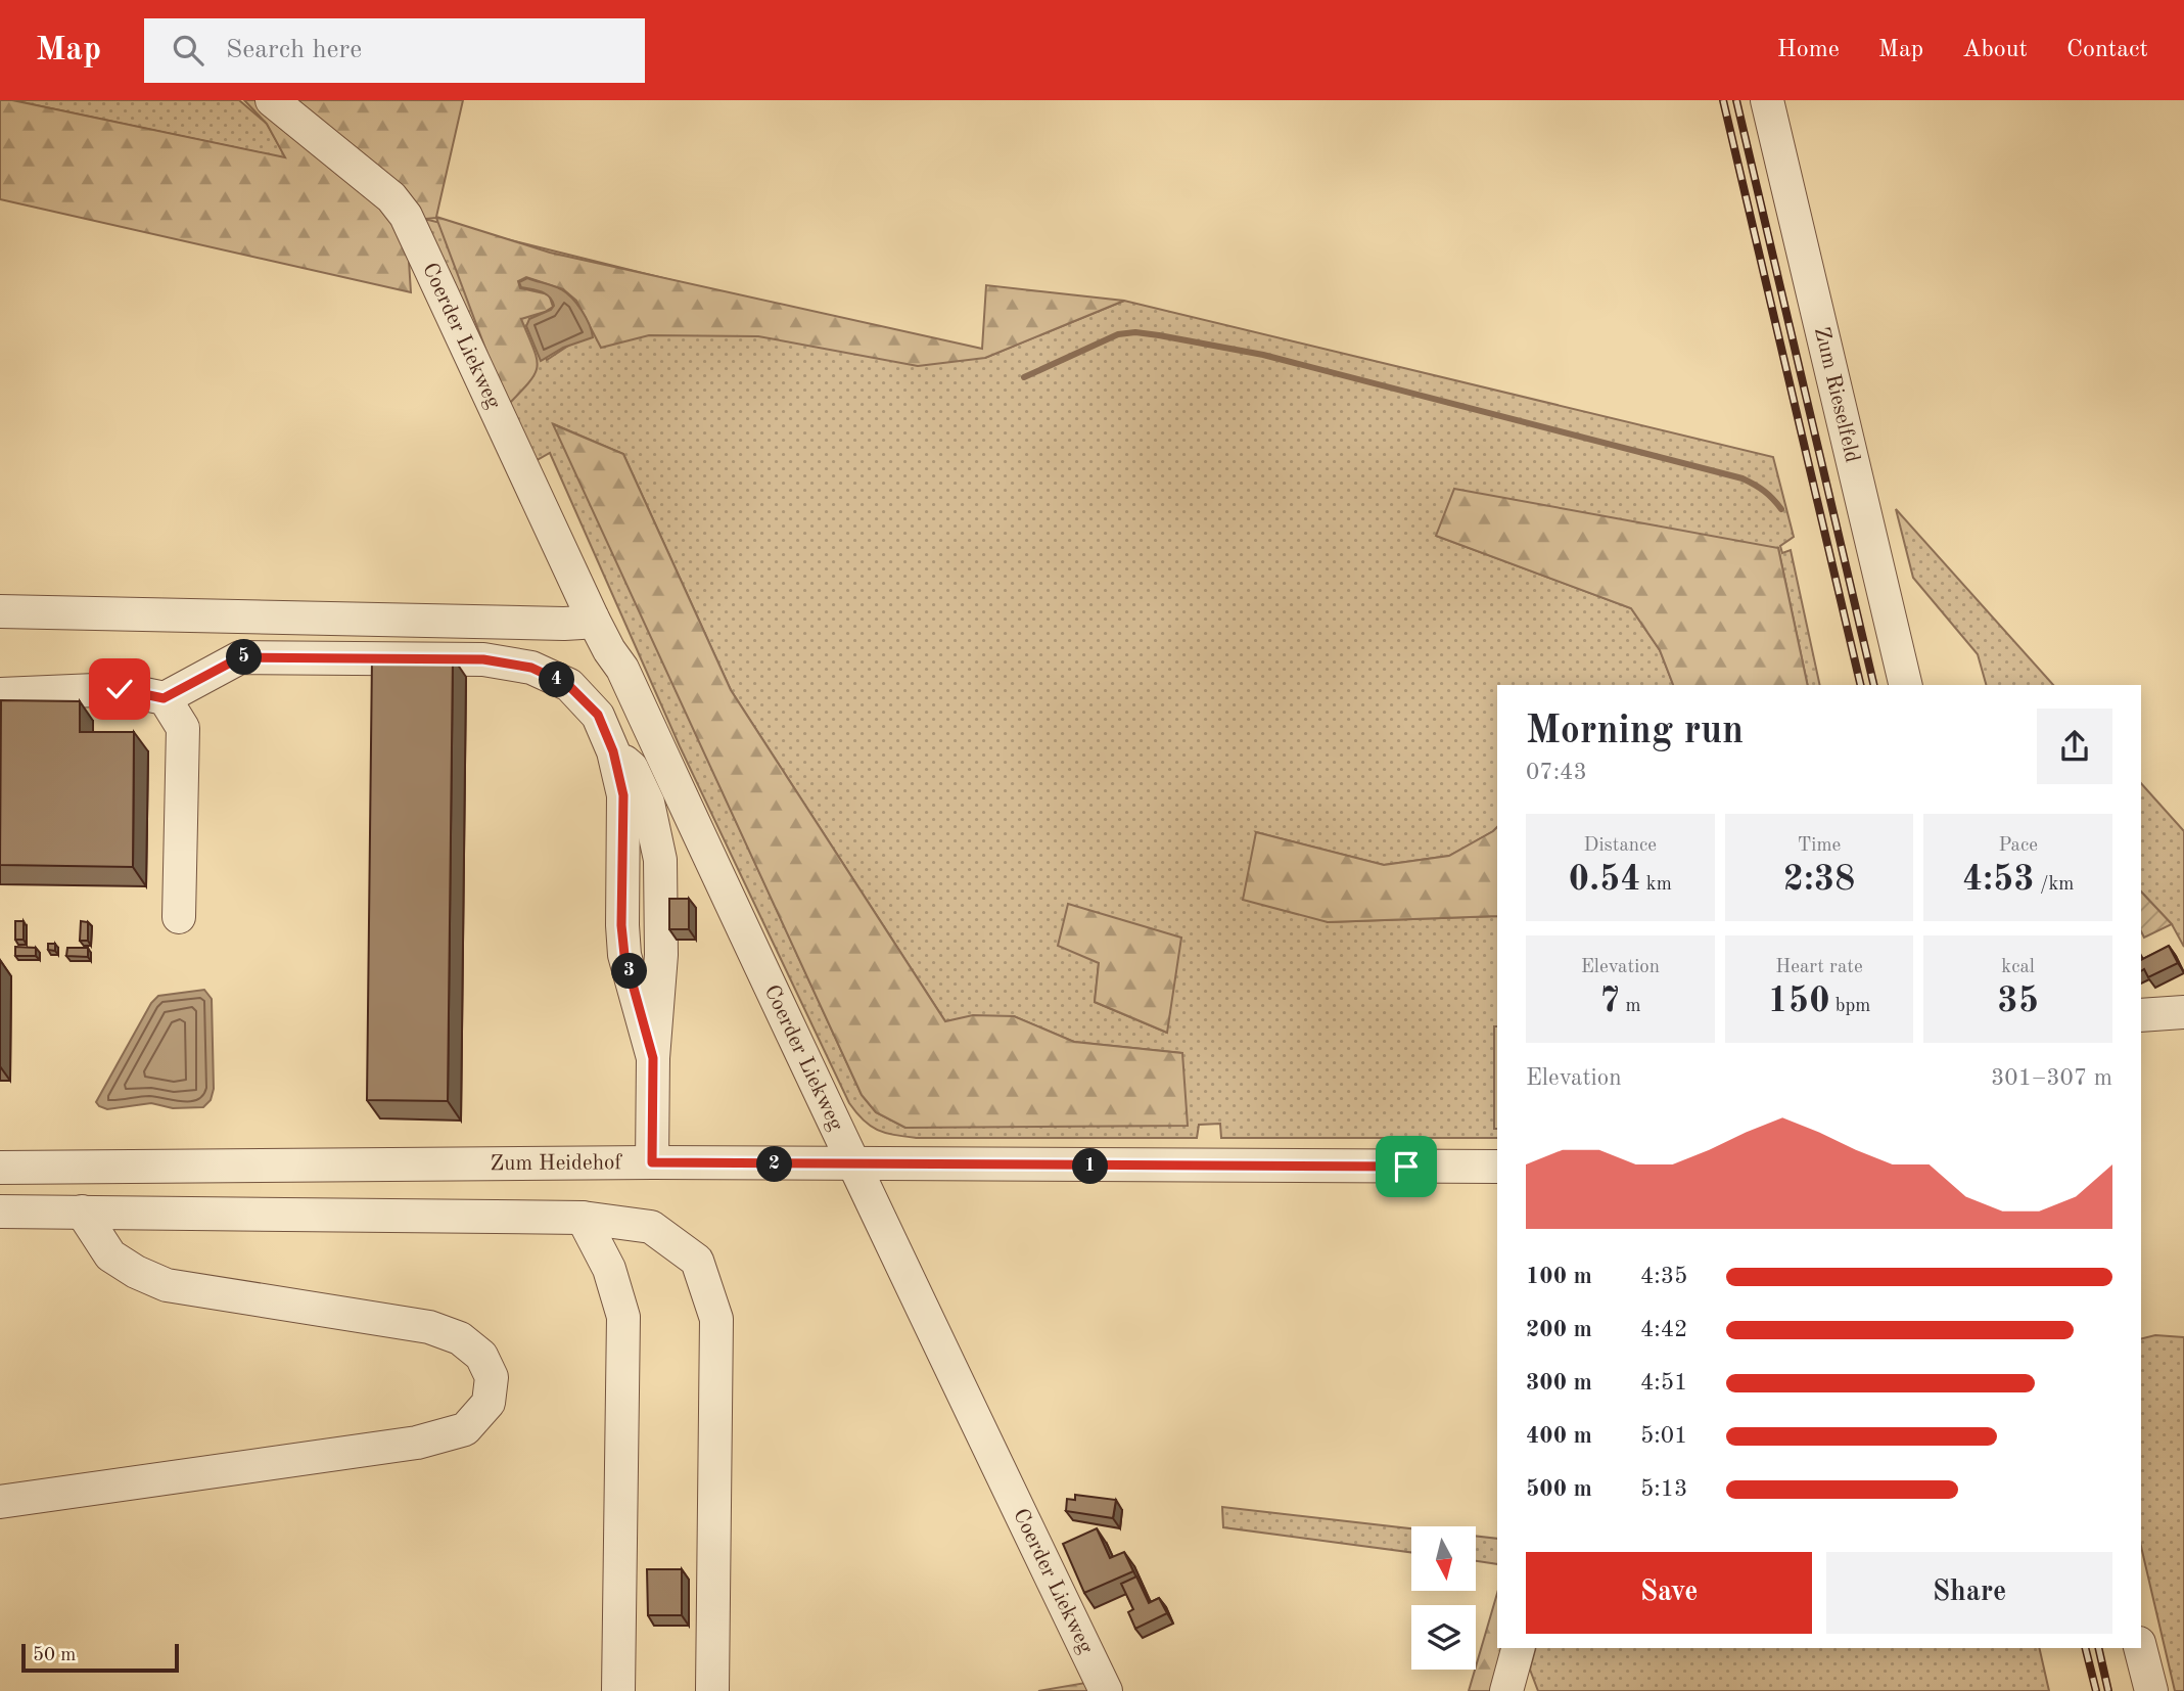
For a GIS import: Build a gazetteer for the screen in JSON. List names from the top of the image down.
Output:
{
  "streets": {
    "street": ["Coerder Liekweg", "Zum Rieselfeld", "Zum Heidehof"]
  },
  "crossings": [
    ["Coerder Liekweg", "Zum Heidehof"]
  ],
  "scale_bar": "50 m",
  "north": "bottom",
  "page": {
    "header": "Map",
    "search": "Search here",
    "nav": [
      "Home",
      "Map",
      "About",
      "Contact"
    ],
    "pins": [
      "5",
      "4",
      "3",
      "2",
      "1"
    ],
    "heading": ["Morning run", "07:43"],
    "stats": [
      ["Distance", "0.54 km"],
      ["Time", "2:38"],
      ["Pace", "4:53 /km"],
      ["Elevation", "7 m"],
      ["Heart rate", "150 bpm"],
      ["kcal", "35"]
    ],
    "chart": ["Elevation", "301–307 m"],
    "list": [
      {
        "name": "100 m",
        "note": "4:35"
      },
      {
        "name": "200 m",
        "note": "4:42"
      },
      {
        "name": "300 m",
        "note": "4:51"
      },
      {
        "name": "400 m",
        "note": "5:01"
      },
      {
        "name": "500 m",
        "note": "5:13"
      }
    ],
    "buttons": ["Save", "Share"],
    "scale": "50 m"
  }
}
